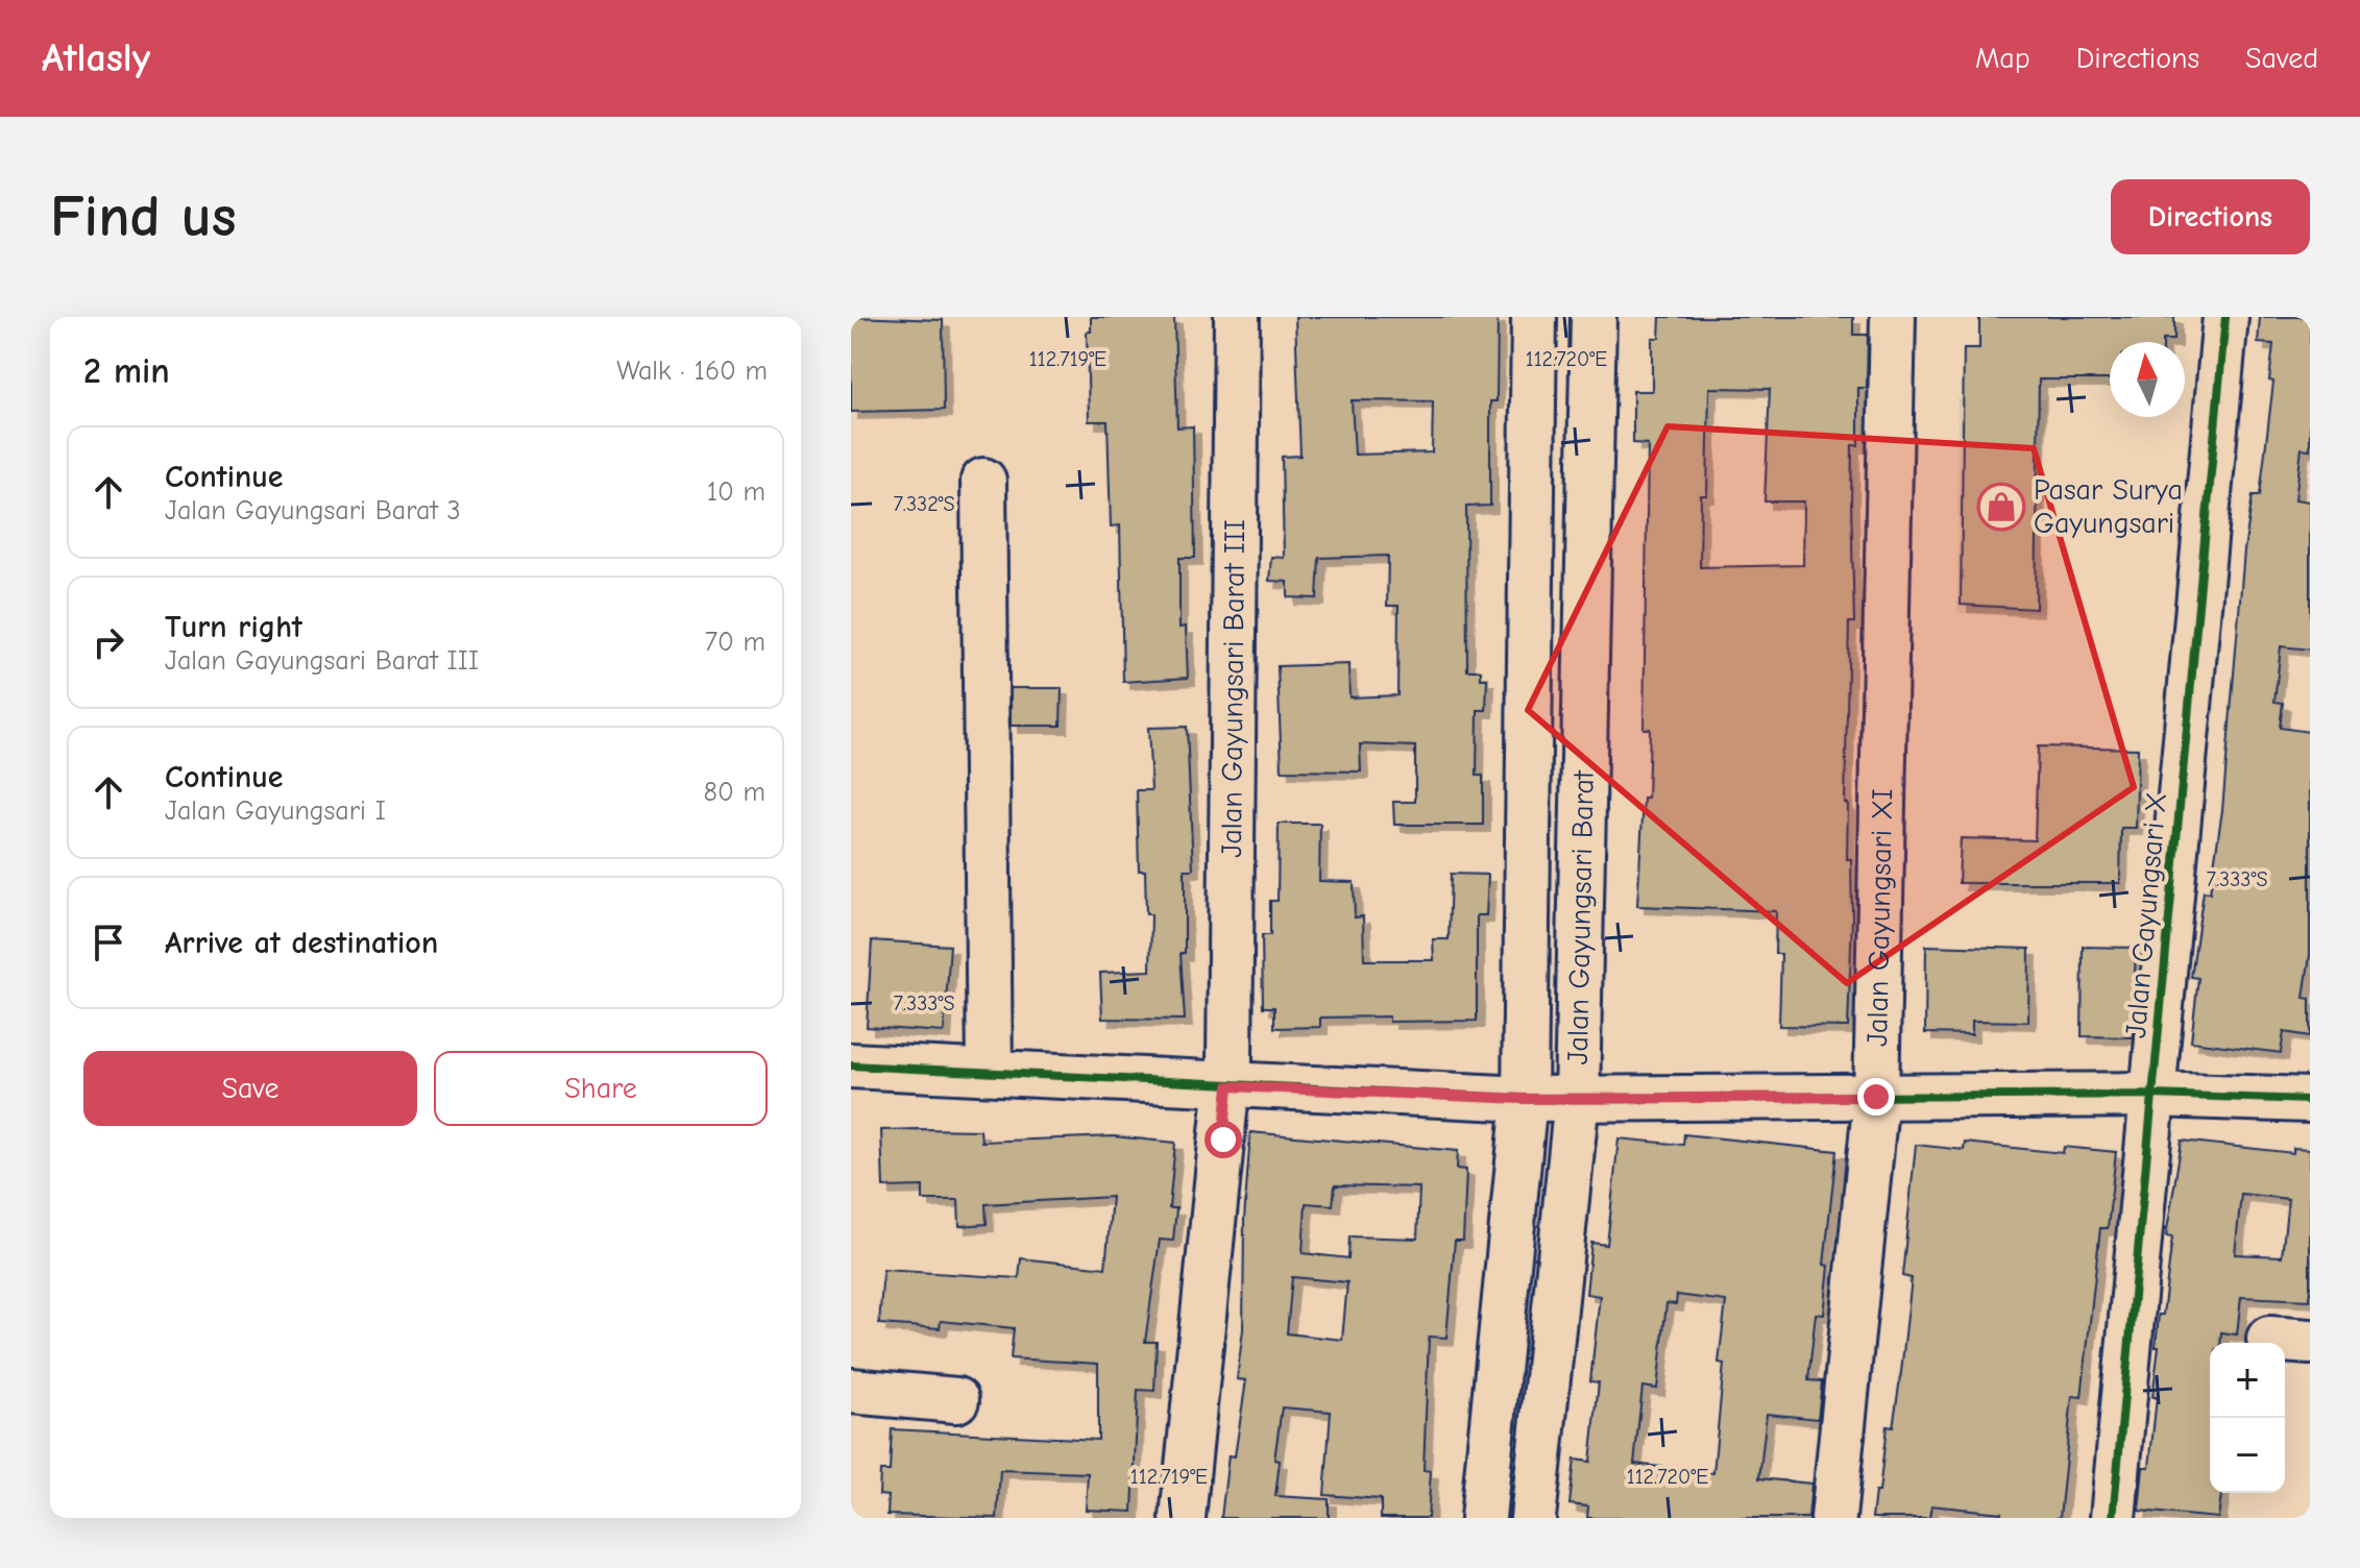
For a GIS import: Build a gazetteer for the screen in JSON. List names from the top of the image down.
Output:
{
  "streets": {
    "street": [
      "Jalan Gayungsari Barat III",
      "Jalan Gayungsari X",
      "Jalan Gayungsari Barat",
      "Jalan Gayungsari XI"
    ]
  },
  "places": {
    "shop": ["Pasar Surya Gayungsari"]
  },
  "north": "top",
  "page": {
    "header": "Atlasly",
    "nav": ["Map", "Directions", "Saved"],
    "buttons": [
      "Directions",
      ["Save", "Share"]
    ],
    "title": "Find us",
    "heading": ["2 min", "Walk · 160 m"],
    "list": [
      ["Continue", "Jalan Gayungsari Barat 3", "10 m"],
      ["Turn right", "Jalan Gayungsari Barat III", "70 m"],
      ["Continue", "Jalan Gayungsari I", "80 m"],
      "Arrive at destination"
    ],
    "map_buttons": ["+", "−"]
  },
  "coordinates": [
    "112.719°E",
    "112.720°E",
    "7.332°S",
    "7.333°S"
  ]
}
